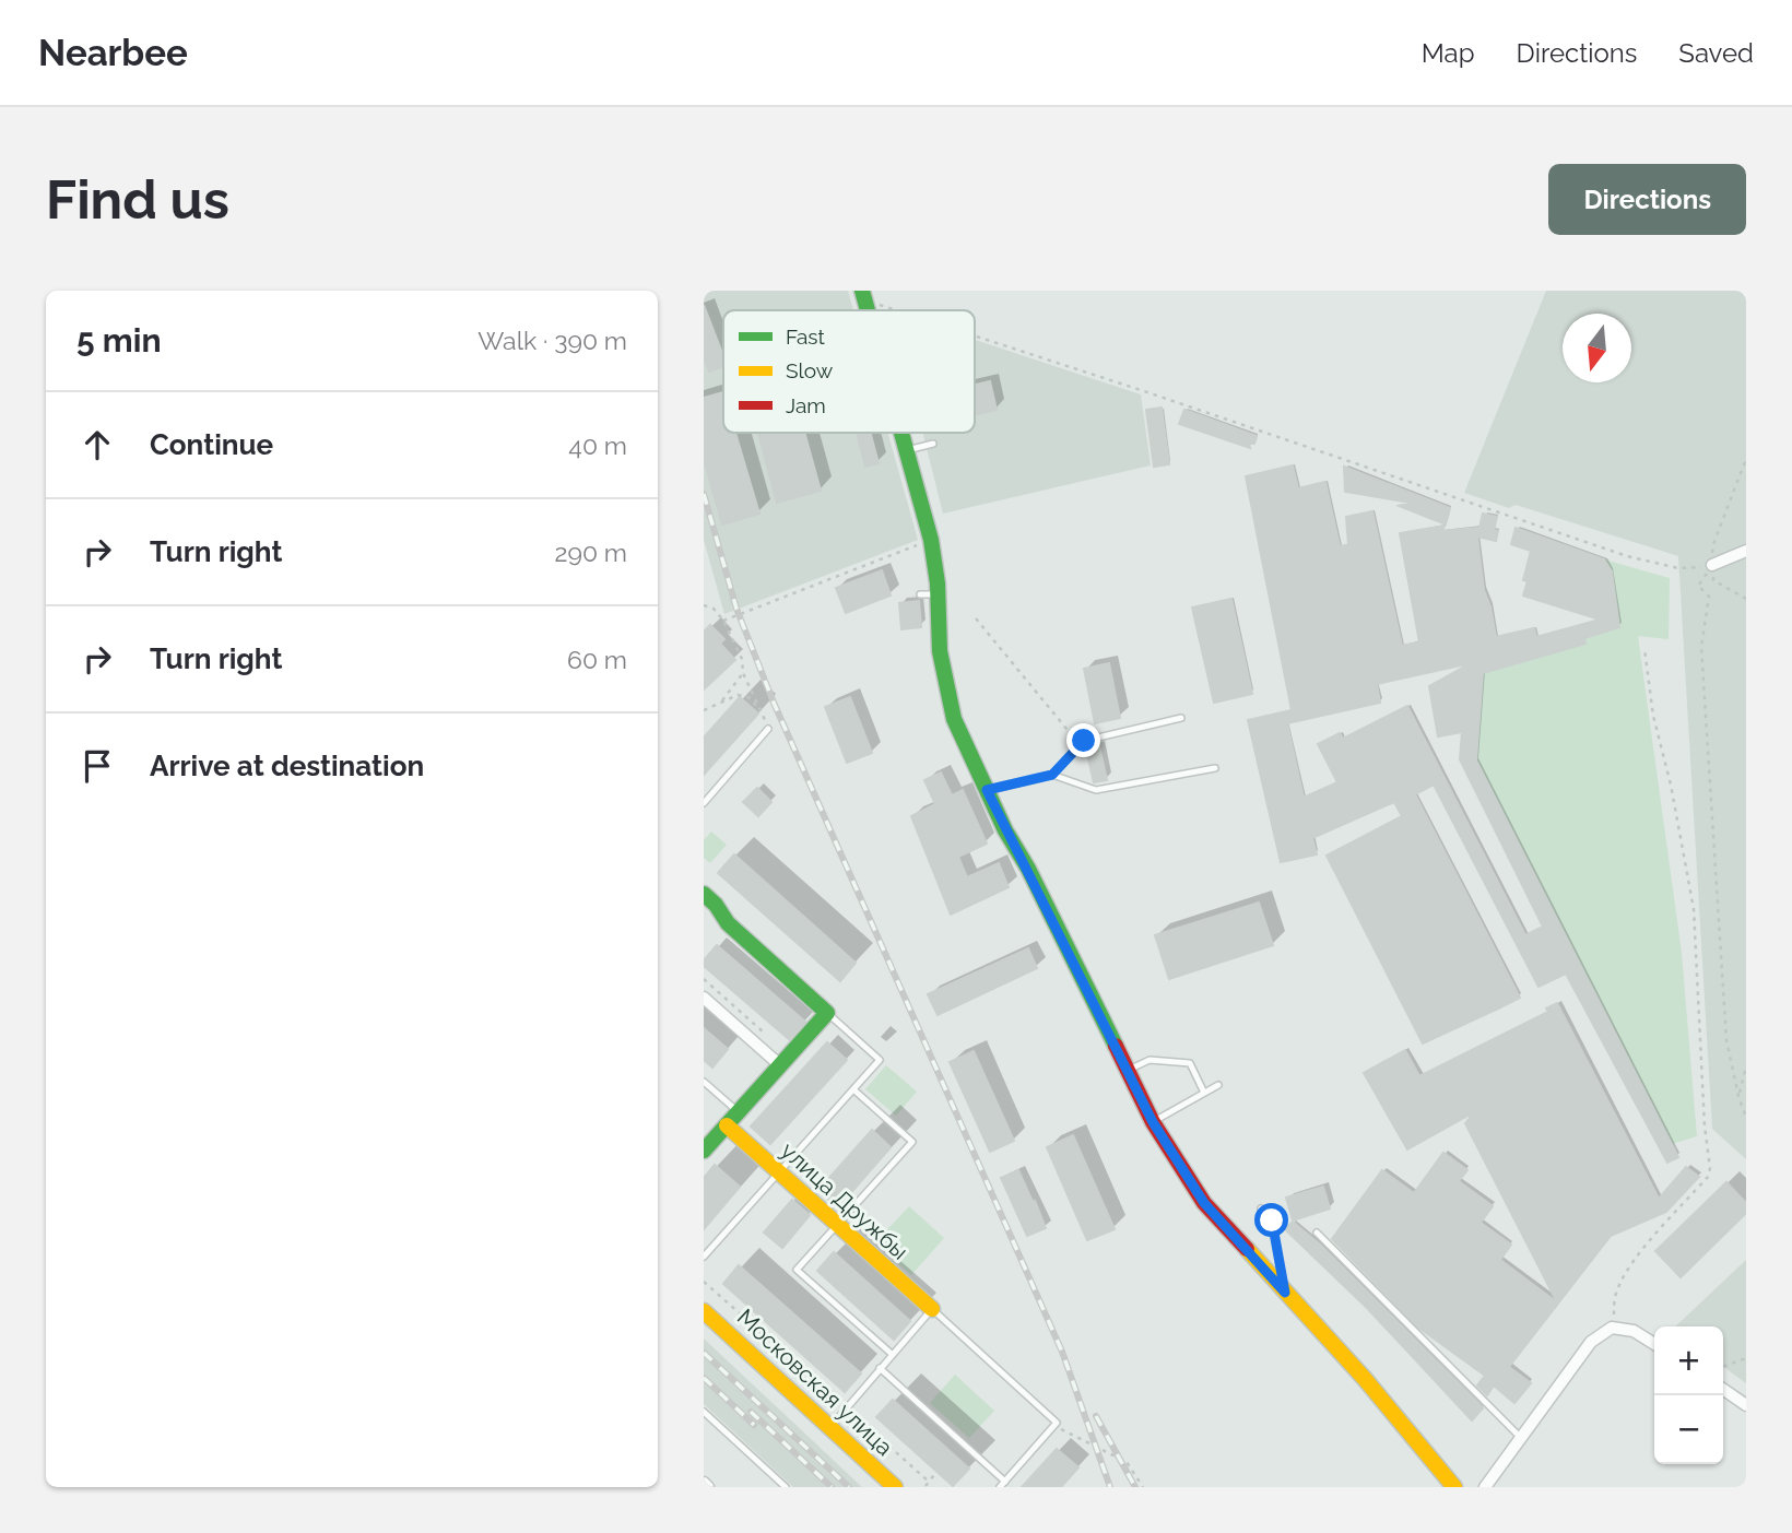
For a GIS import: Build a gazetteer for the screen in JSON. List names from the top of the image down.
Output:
{
  "streets": {
    "street": ["улица Дружбы", "Московская улица"]
  },
  "legend": ["Fast", "Slow", "Jam"],
  "north": "bottom",
  "page": {
    "header": "Nearbee",
    "nav": ["Map", "Directions", "Saved"],
    "buttons": "Directions",
    "title": "Find us",
    "heading": ["5 min", "Walk · 390 m"],
    "list": [
      ["Continue", "40 m"],
      ["Turn right", "290 m"],
      ["Turn right", "60 m"],
      "Arrive at destination"
    ],
    "map_buttons": ["+", "−"]
  }
}
